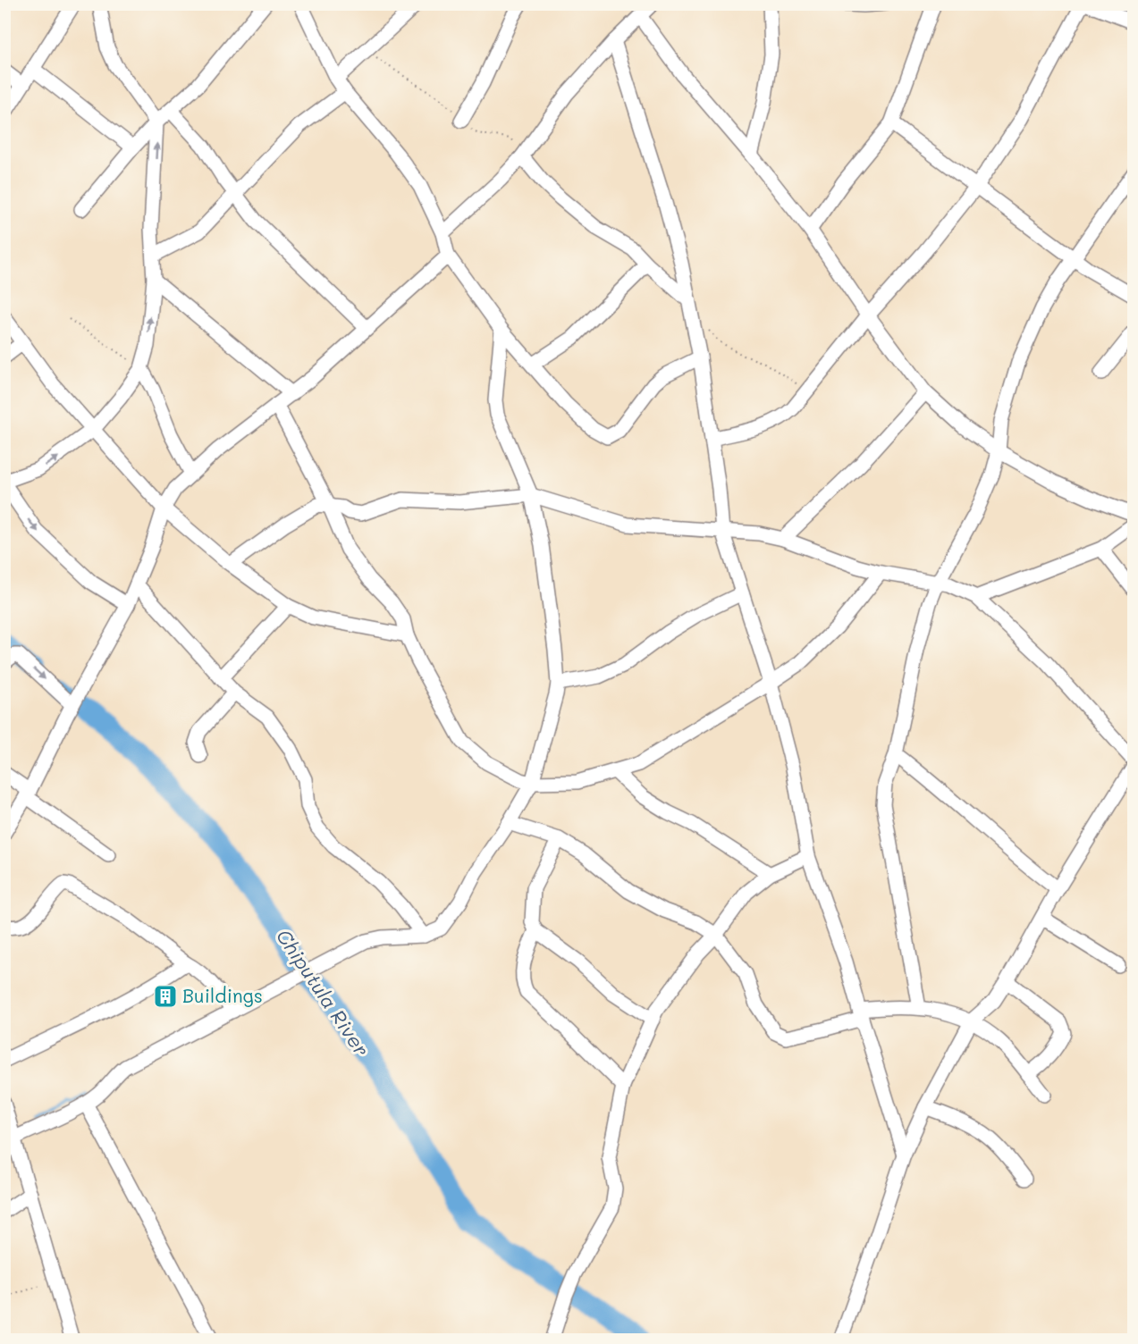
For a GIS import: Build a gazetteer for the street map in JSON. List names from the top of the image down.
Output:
{
  "water": ["Chiputula River"],
  "places": {
    "building": ["Buildings"]
  }
}
